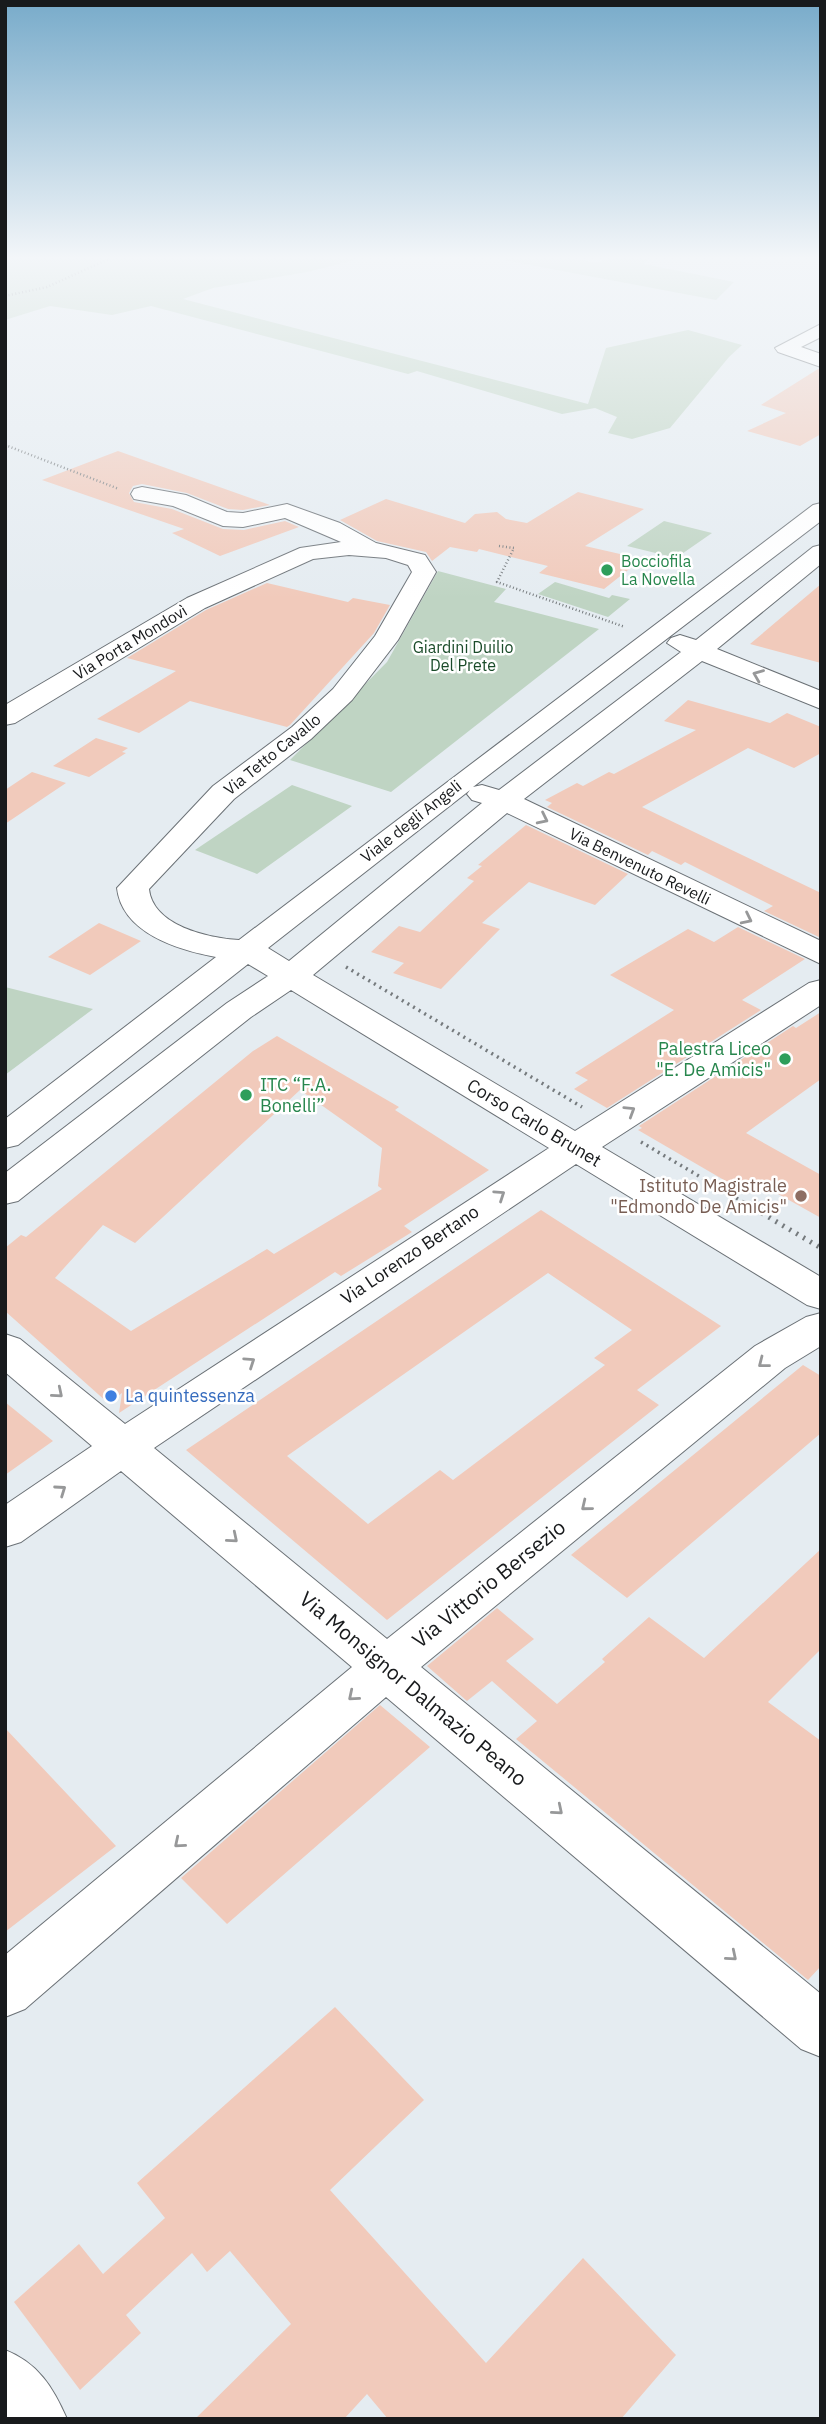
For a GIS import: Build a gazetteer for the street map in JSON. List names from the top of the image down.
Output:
{
  "streets": {
    "street": [
      "Via Porta Mondovì",
      "Via Tetto Cavallo",
      "Viale degli Angeli",
      "Via Benvenuto Revelli",
      "Corso Carlo Brunet",
      "Via Lorenzo Bertano",
      "Via Vittorio Bersezio",
      "Via Monsignor Dalmazio Peano"
    ]
  },
  "crossings": [
    ["Via Porta Mondovì", "Via Tetto Cavallo"],
    ["Via Tetto Cavallo", "Viale degli Angeli"],
    ["Via Tetto Cavallo", "Corso Carlo Brunet"],
    ["Viale degli Angeli", "Via Benvenuto Revelli"],
    ["Viale degli Angeli", "Corso Carlo Brunet"],
    ["Corso Carlo Brunet", "Via Lorenzo Bertano"],
    ["Via Lorenzo Bertano", "Via Monsignor Dalmazio Peano"],
    ["Via Vittorio Bersezio", "Via Monsignor Dalmazio Peano"]
  ],
  "one_way": ["Via Vittorio Bersezio", "Via Monsignor Dalmazio Peano"],
  "parks": ["Giardini Duilio Del Prete"],
  "places": [
    "Bocciofila La Novella",
    "Palestra Liceo \"E. De Amicis\"",
    "ITC “F.A. Bonelli”",
    "Istituto Magistrale \"Edmondo De Amicis\"",
    "La quintessenza"
  ]
}
